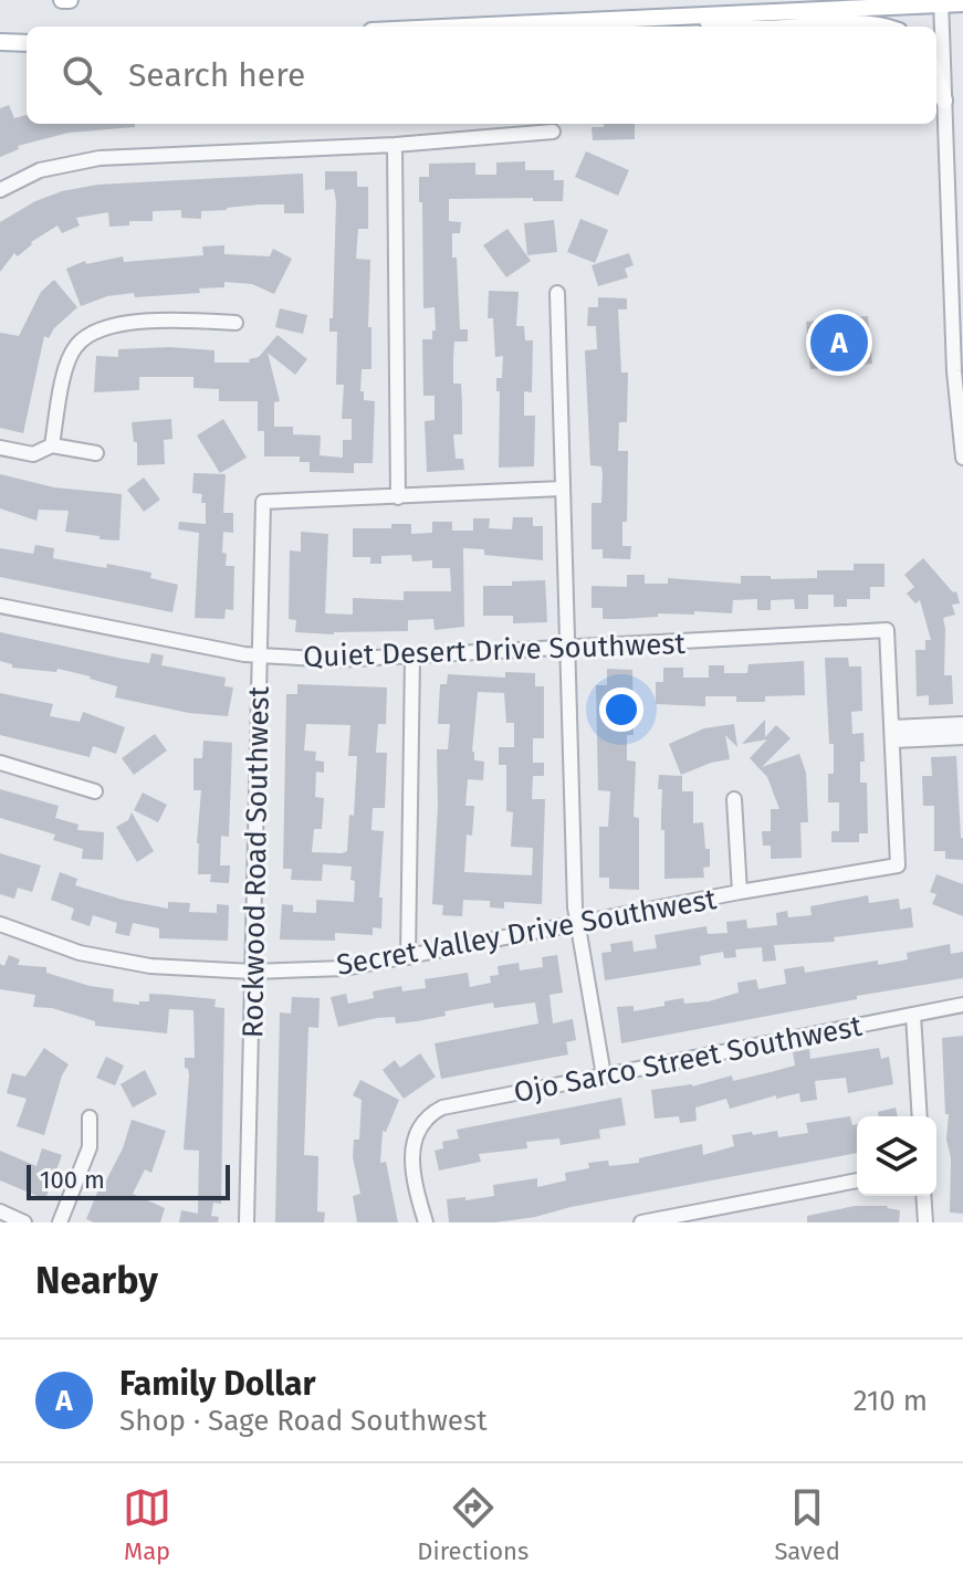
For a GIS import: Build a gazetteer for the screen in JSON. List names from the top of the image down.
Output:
{
  "streets": {
    "street": [
      "Quiet Desert Drive Southwest",
      "Rockwood Road Southwest",
      "Secret Valley Drive Southwest",
      "Ojo Sarco Street Southwest"
    ]
  },
  "crossings": [
    ["Quiet Desert Drive Southwest", "Rockwood Road Southwest"],
    ["Quiet Desert Drive Southwest", "Secret Valley Drive Southwest"],
    ["Rockwood Road Southwest", "Secret Valley Drive Southwest"]
  ],
  "scale_bar": "100 m",
  "page": {
    "search": "Search here",
    "pins": "A",
    "scale": "100 m",
    "heading": "Nearby",
    "list": [
      {
        "mark": "A",
        "name": "Family Dollar",
        "note": "Shop · Sage Road Southwest",
        "value": "210 m"
      }
    ],
    "nav": ["Map", "Directions", "Saved"]
  }
}
